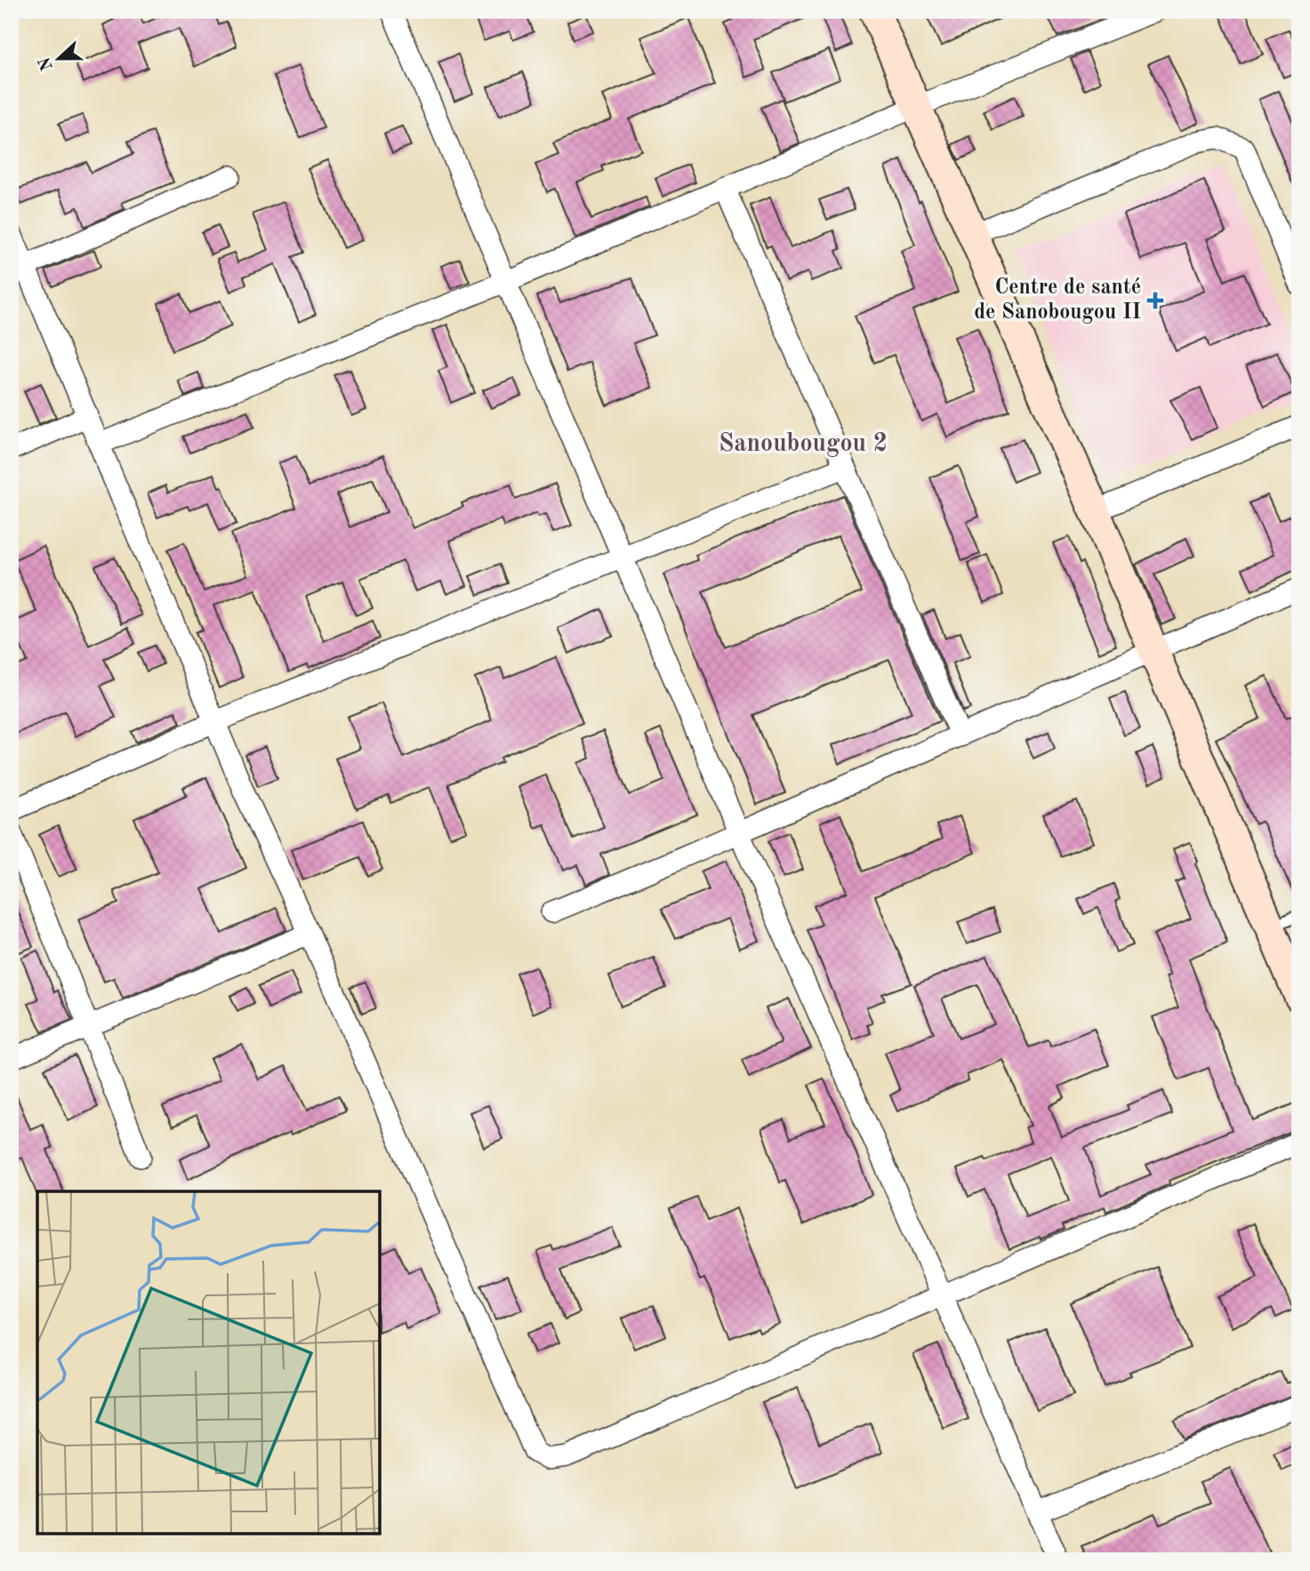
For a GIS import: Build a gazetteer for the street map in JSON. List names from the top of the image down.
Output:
{
  "districts": ["Sanoubougou 2"],
  "places": {
    "health": ["Centre de santé de Sanobougou II"]
  },
  "north": "left"
}
